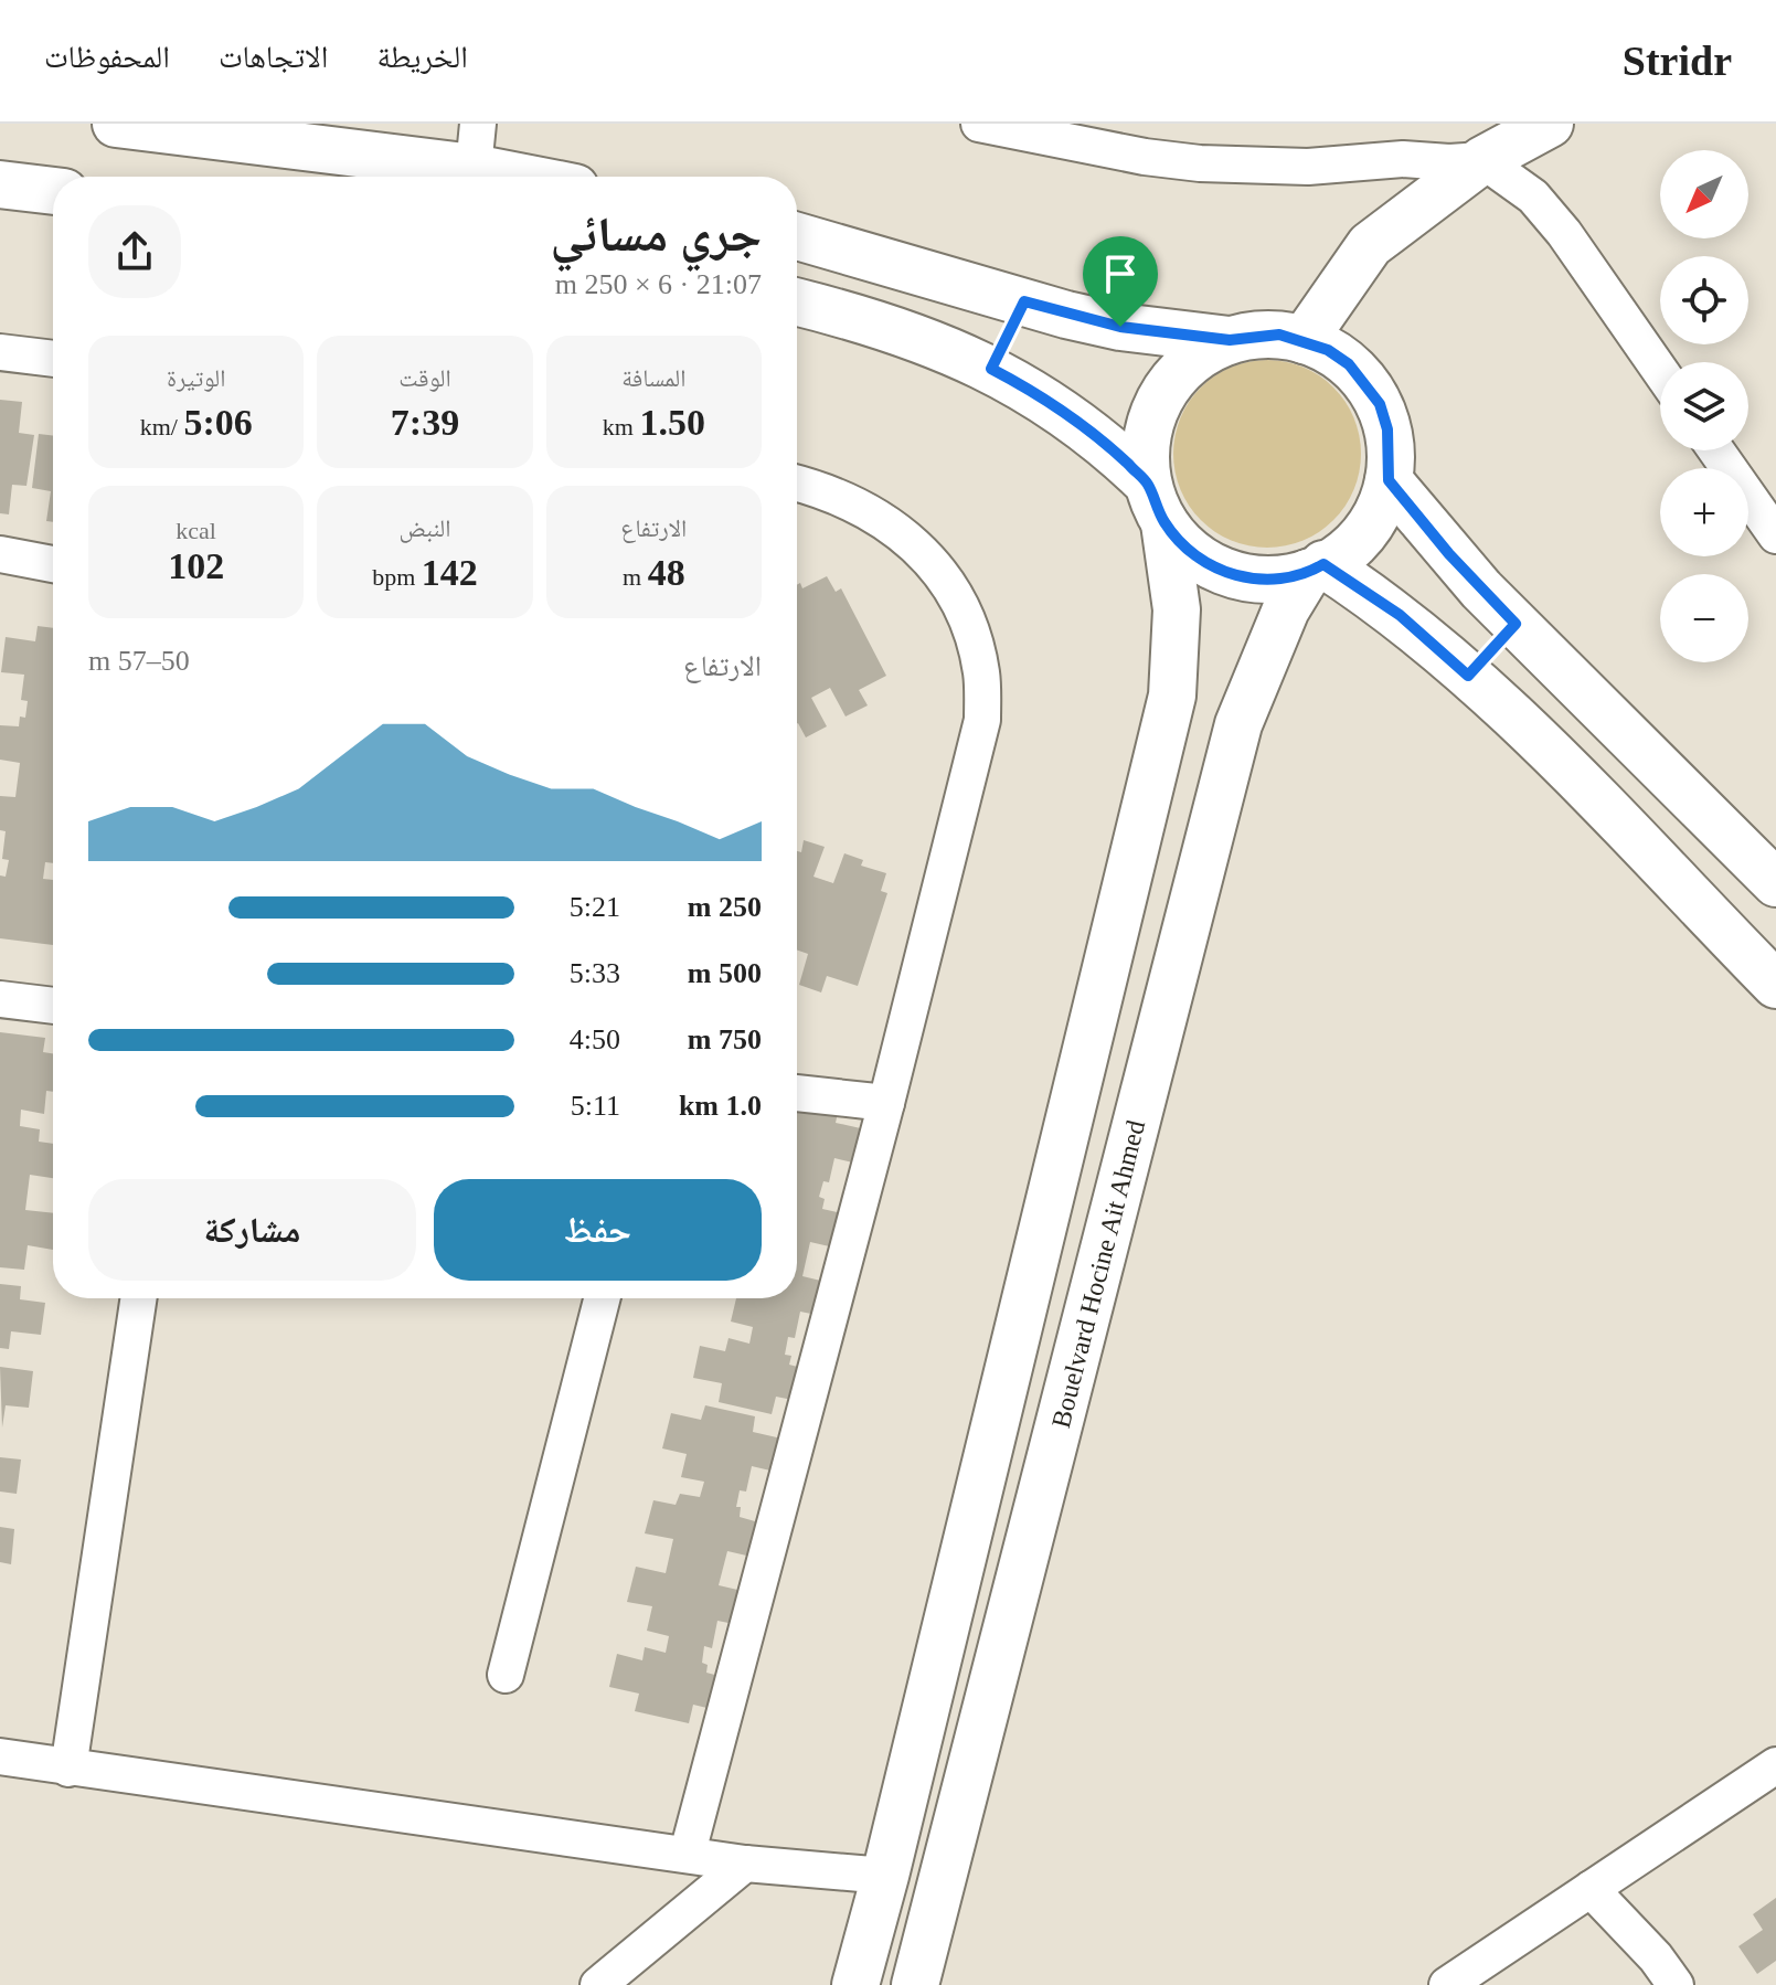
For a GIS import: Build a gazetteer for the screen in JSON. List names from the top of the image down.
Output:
{
  "streets": {
    "main road": ["Bouelvard Hocine Ait Ahmed"]
  },
  "north": "bottom left",
  "page": {
    "header": "Stridr",
    "nav": ["الخريطة", "الاتجاهات", "المحفوظات"],
    "map_buttons": ["+", "−"],
    "heading": ["جري مسائي", "21:07 · 6 × 250 m"],
    "stats": [
      ["المسافة", "1.50 km"],
      ["الوقت", "7:39"],
      ["الوتيرة", "5:06 /km"],
      ["الارتفاع", "48 m"],
      ["النبض", "142 bpm"],
      ["kcal", "102"]
    ],
    "chart": ["الارتفاع", "50–57 m"],
    "list": [
      {
        "name": "250 m",
        "note": "5:21"
      },
      {
        "name": "500 m",
        "note": "5:33"
      },
      {
        "name": "750 m",
        "note": "4:50"
      },
      {
        "name": "1.0 km",
        "note": "5:11"
      }
    ],
    "buttons": ["حفظ", "مشاركة"]
  }
}
